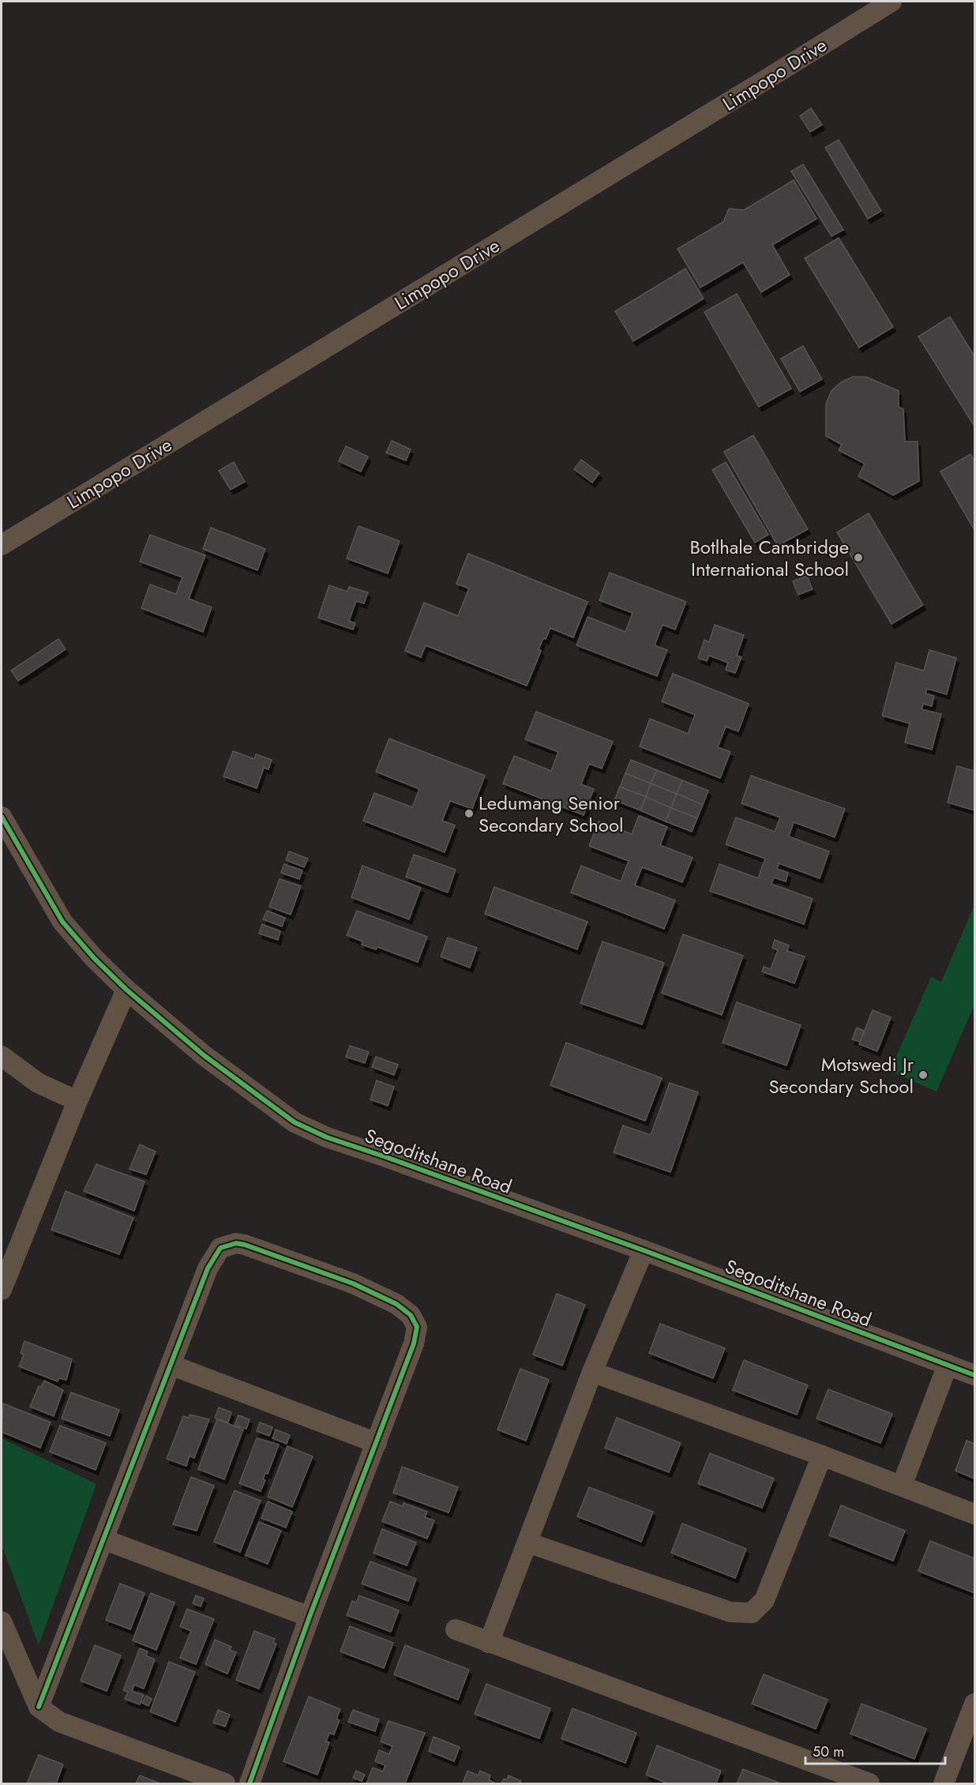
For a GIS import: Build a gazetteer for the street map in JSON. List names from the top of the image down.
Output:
{
  "streets": {
    "street": ["Limpopo Drive", "Segoditshane Road"]
  },
  "places": ["Botlhale Cambridge International School", "Ledumang Senior Secondary School", "Motswedi Jr Secondary School"],
  "scale_bar": "50 m"
}
